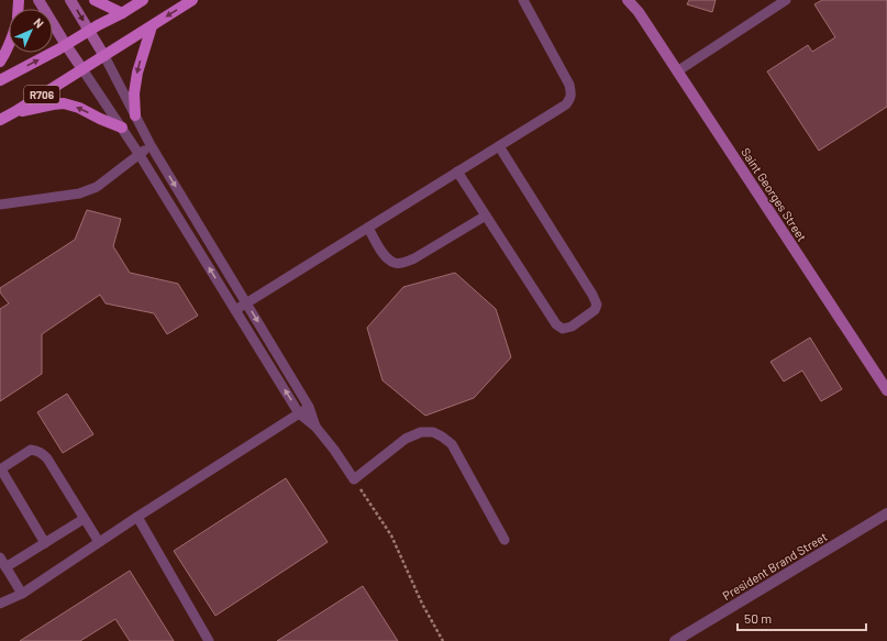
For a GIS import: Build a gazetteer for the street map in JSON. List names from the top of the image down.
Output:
{
  "streets": {
    "main road": ["R706"],
    "street": ["Saint Georges Street", "President Brand Street"]
  },
  "scale_bar": "50 m",
  "north": "top right"
}
